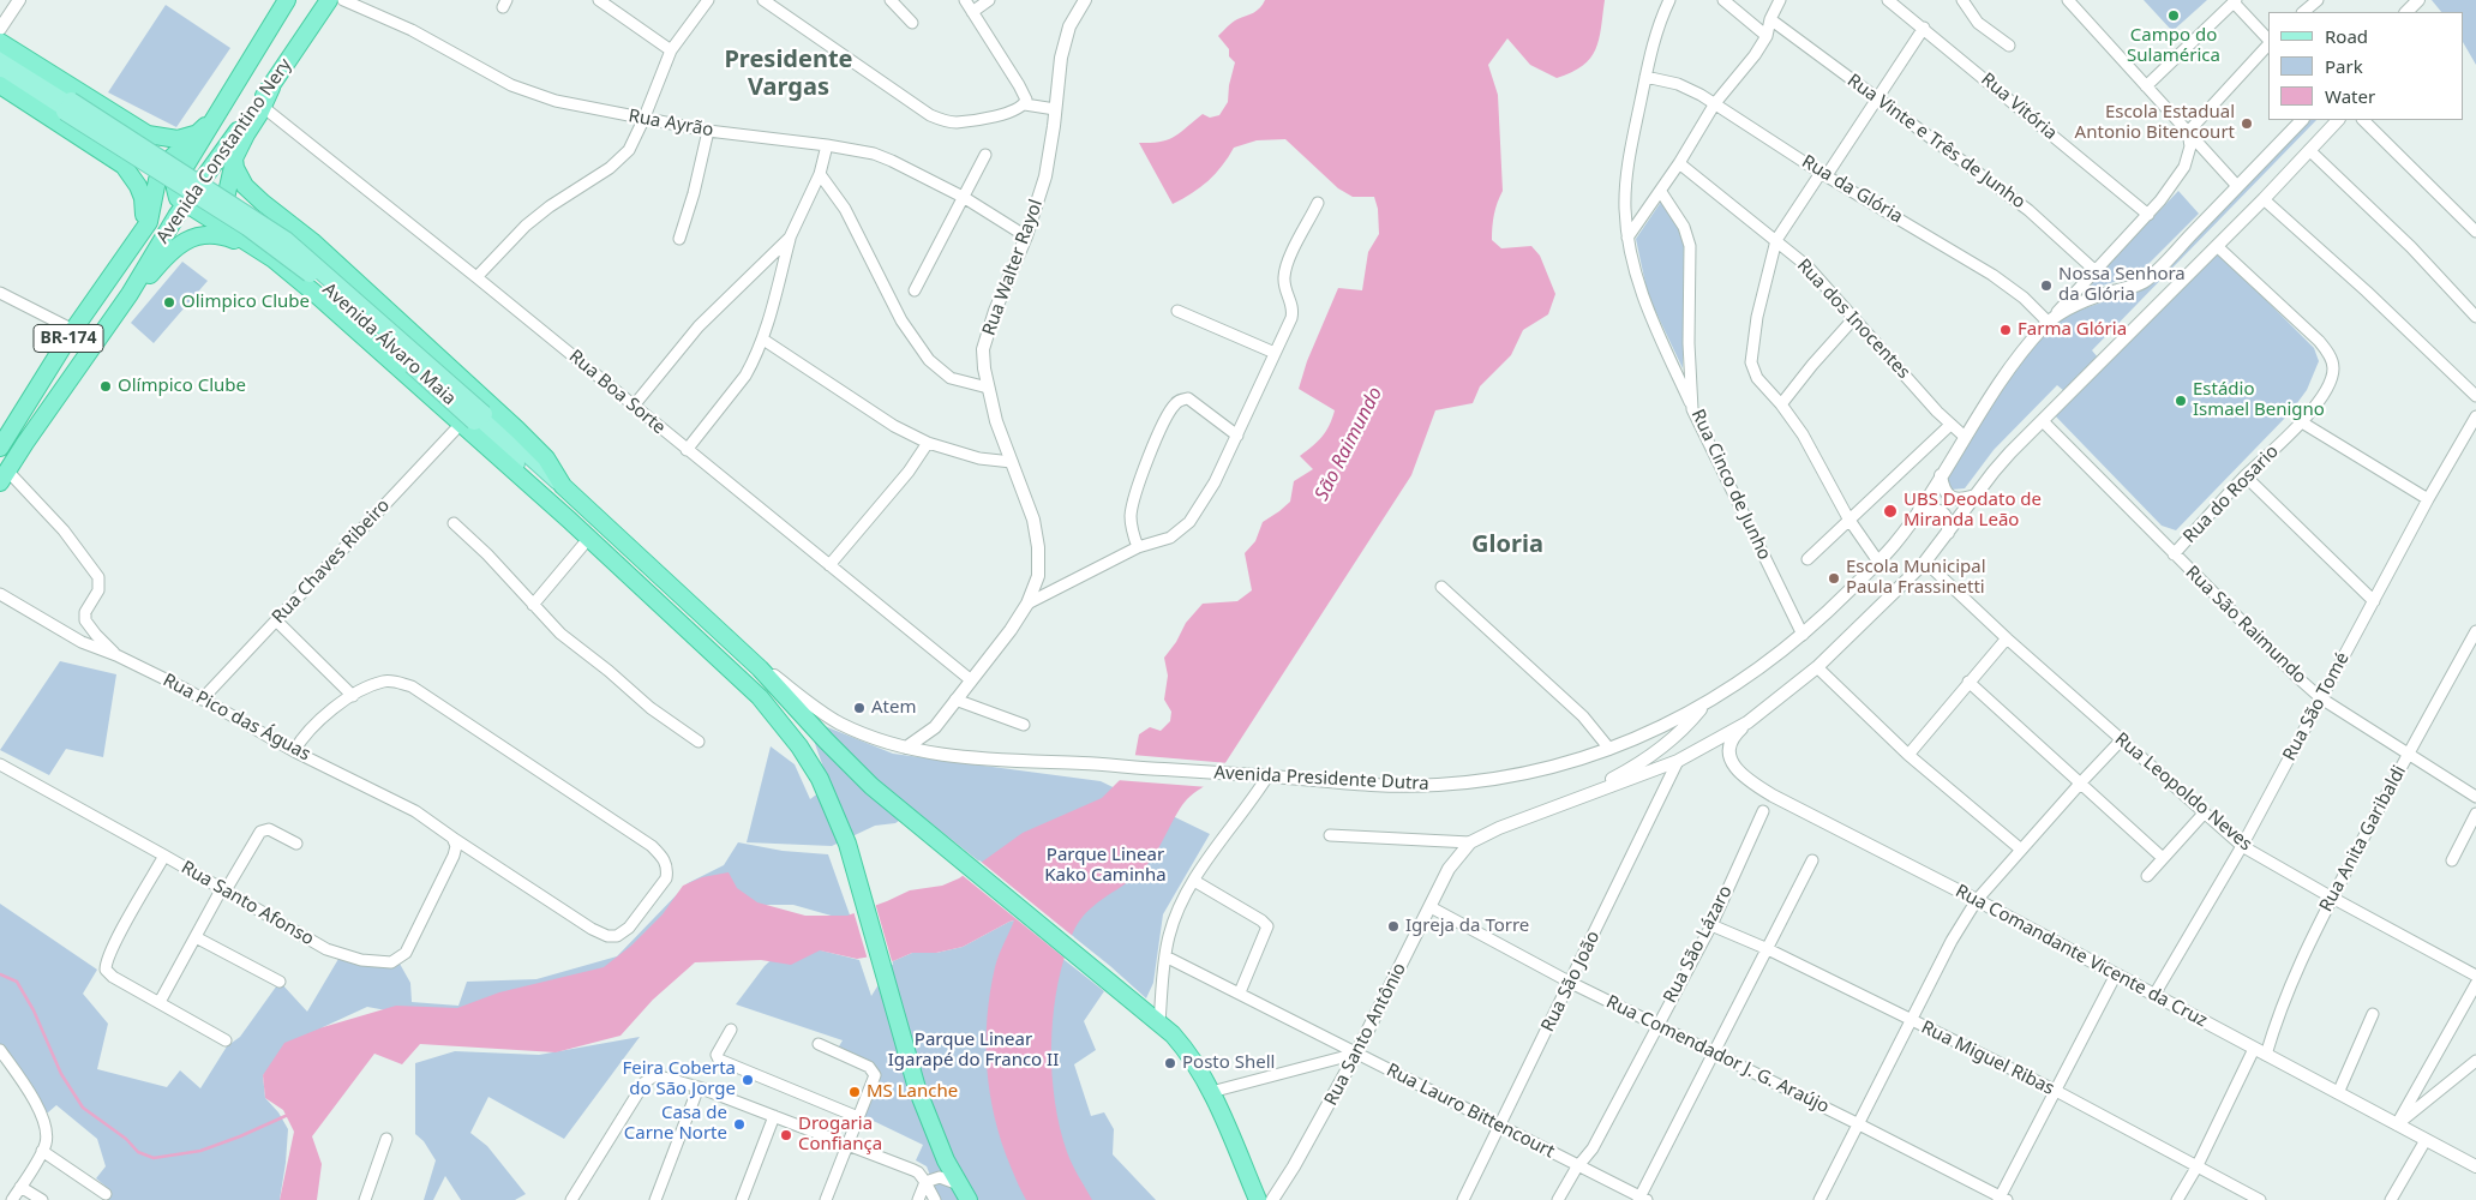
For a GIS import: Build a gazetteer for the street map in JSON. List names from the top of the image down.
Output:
{
  "streets": {
    "highway": ["Avenida Constantino Nery", "BR-174"],
    "street": [
      "Rua Vitória",
      "Rua Ayrão",
      "Rua Vinte e Três de Junho",
      "Rua da Glória",
      "Rua Walter Rayol",
      "Rua dos Inocentes",
      "Rua Boa Sorte",
      "Rua Cinco de Junho",
      "Rua do Rosario",
      "Rua Chaves Ribeiro",
      "Rua São Raimundo",
      "Rua São Tomé",
      "Rua Pico das Águas",
      "Avenida Presidente Dutra",
      "Rua Leopoldo Neves",
      "Rua Anita Garibaldi",
      "Rua Santo Afonso",
      "Rua São Lázaro",
      "Rua Comandante Vicente da Cruz",
      "Rua São João",
      "Rua Santo Antônio",
      "Rua Comendador J. G. Araújo",
      "Rua Miguel Ribas",
      "Rua Lauro Bittencourt"
    ]
  },
  "crossings": [
    ["Rua Ayrão", "Rua Walter Rayol"],
    ["Rua da Glória", "Avenida Presidente Dutra"],
    ["Rua Walter Rayol", "Rua Boa Sorte"],
    ["Rua Walter Rayol", "Avenida Presidente Dutra"],
    ["Rua dos Inocentes", "Avenida Presidente Dutra"],
    ["Rua Cinco de Junho", "Avenida Presidente Dutra"],
    ["Rua do Rosario", "Rua São Raimundo"],
    ["Rua Chaves Ribeiro", "Rua Pico das Águas"],
    ["Rua São Raimundo", "Rua São Tomé"],
    ["Rua São Raimundo", "Rua Anita Garibaldi"],
    ["Rua São Tomé", "Rua Leopoldo Neves"],
    ["Rua São Tomé", "Rua Comandante Vicente da Cruz"],
    ["Rua Pico das Águas", "Rua Santo Afonso"],
    ["Rua Leopoldo Neves", "Rua Anita Garibaldi"],
    ["Rua Anita Garibaldi", "Rua Comandante Vicente da Cruz"],
    ["Rua São Lázaro", "Rua Comendador J. G. Araújo"],
    ["Rua São Lázaro", "Rua Miguel Ribas"],
    ["Rua São Lázaro", "Rua Lauro Bittencourt"],
    ["Rua São João", "Rua Santo Antônio"],
    ["Rua São João", "Rua Comendador J. G. Araújo"],
    ["Rua São João", "Rua Lauro Bittencourt"],
    ["Rua Santo Antônio", "Rua Comendador J. G. Araújo"],
    ["Rua Santo Antônio", "Rua Lauro Bittencourt"]
  ],
  "districts": ["Presidente Vargas", "Gloria"],
  "water": ["São Raimundo"],
  "parks": ["Parque Linear Kako Caminha", "Parque Linear Igarapé do Franco II"],
  "places": [
    "Campo do Sulamérica",
    "Escola Estadual Antonio Bitencourt",
    "Nossa Senhora da Glória",
    "Olimpico Clube",
    "Farma Glória",
    "Olímpico Clube",
    "Estádio Ismael Benigno",
    "UBS Deodato de Miranda Leão",
    "Escola Municipal Paula Frassinetti",
    "Atem",
    "Igreja da Torre",
    "Posto Shell",
    "Feira Coberta do São Jorge",
    "MS Lanche",
    "Casa de Carne Norte",
    "Drogaria Confiança"
  ],
  "legend": ["Road", "Park", "Water"]
}
